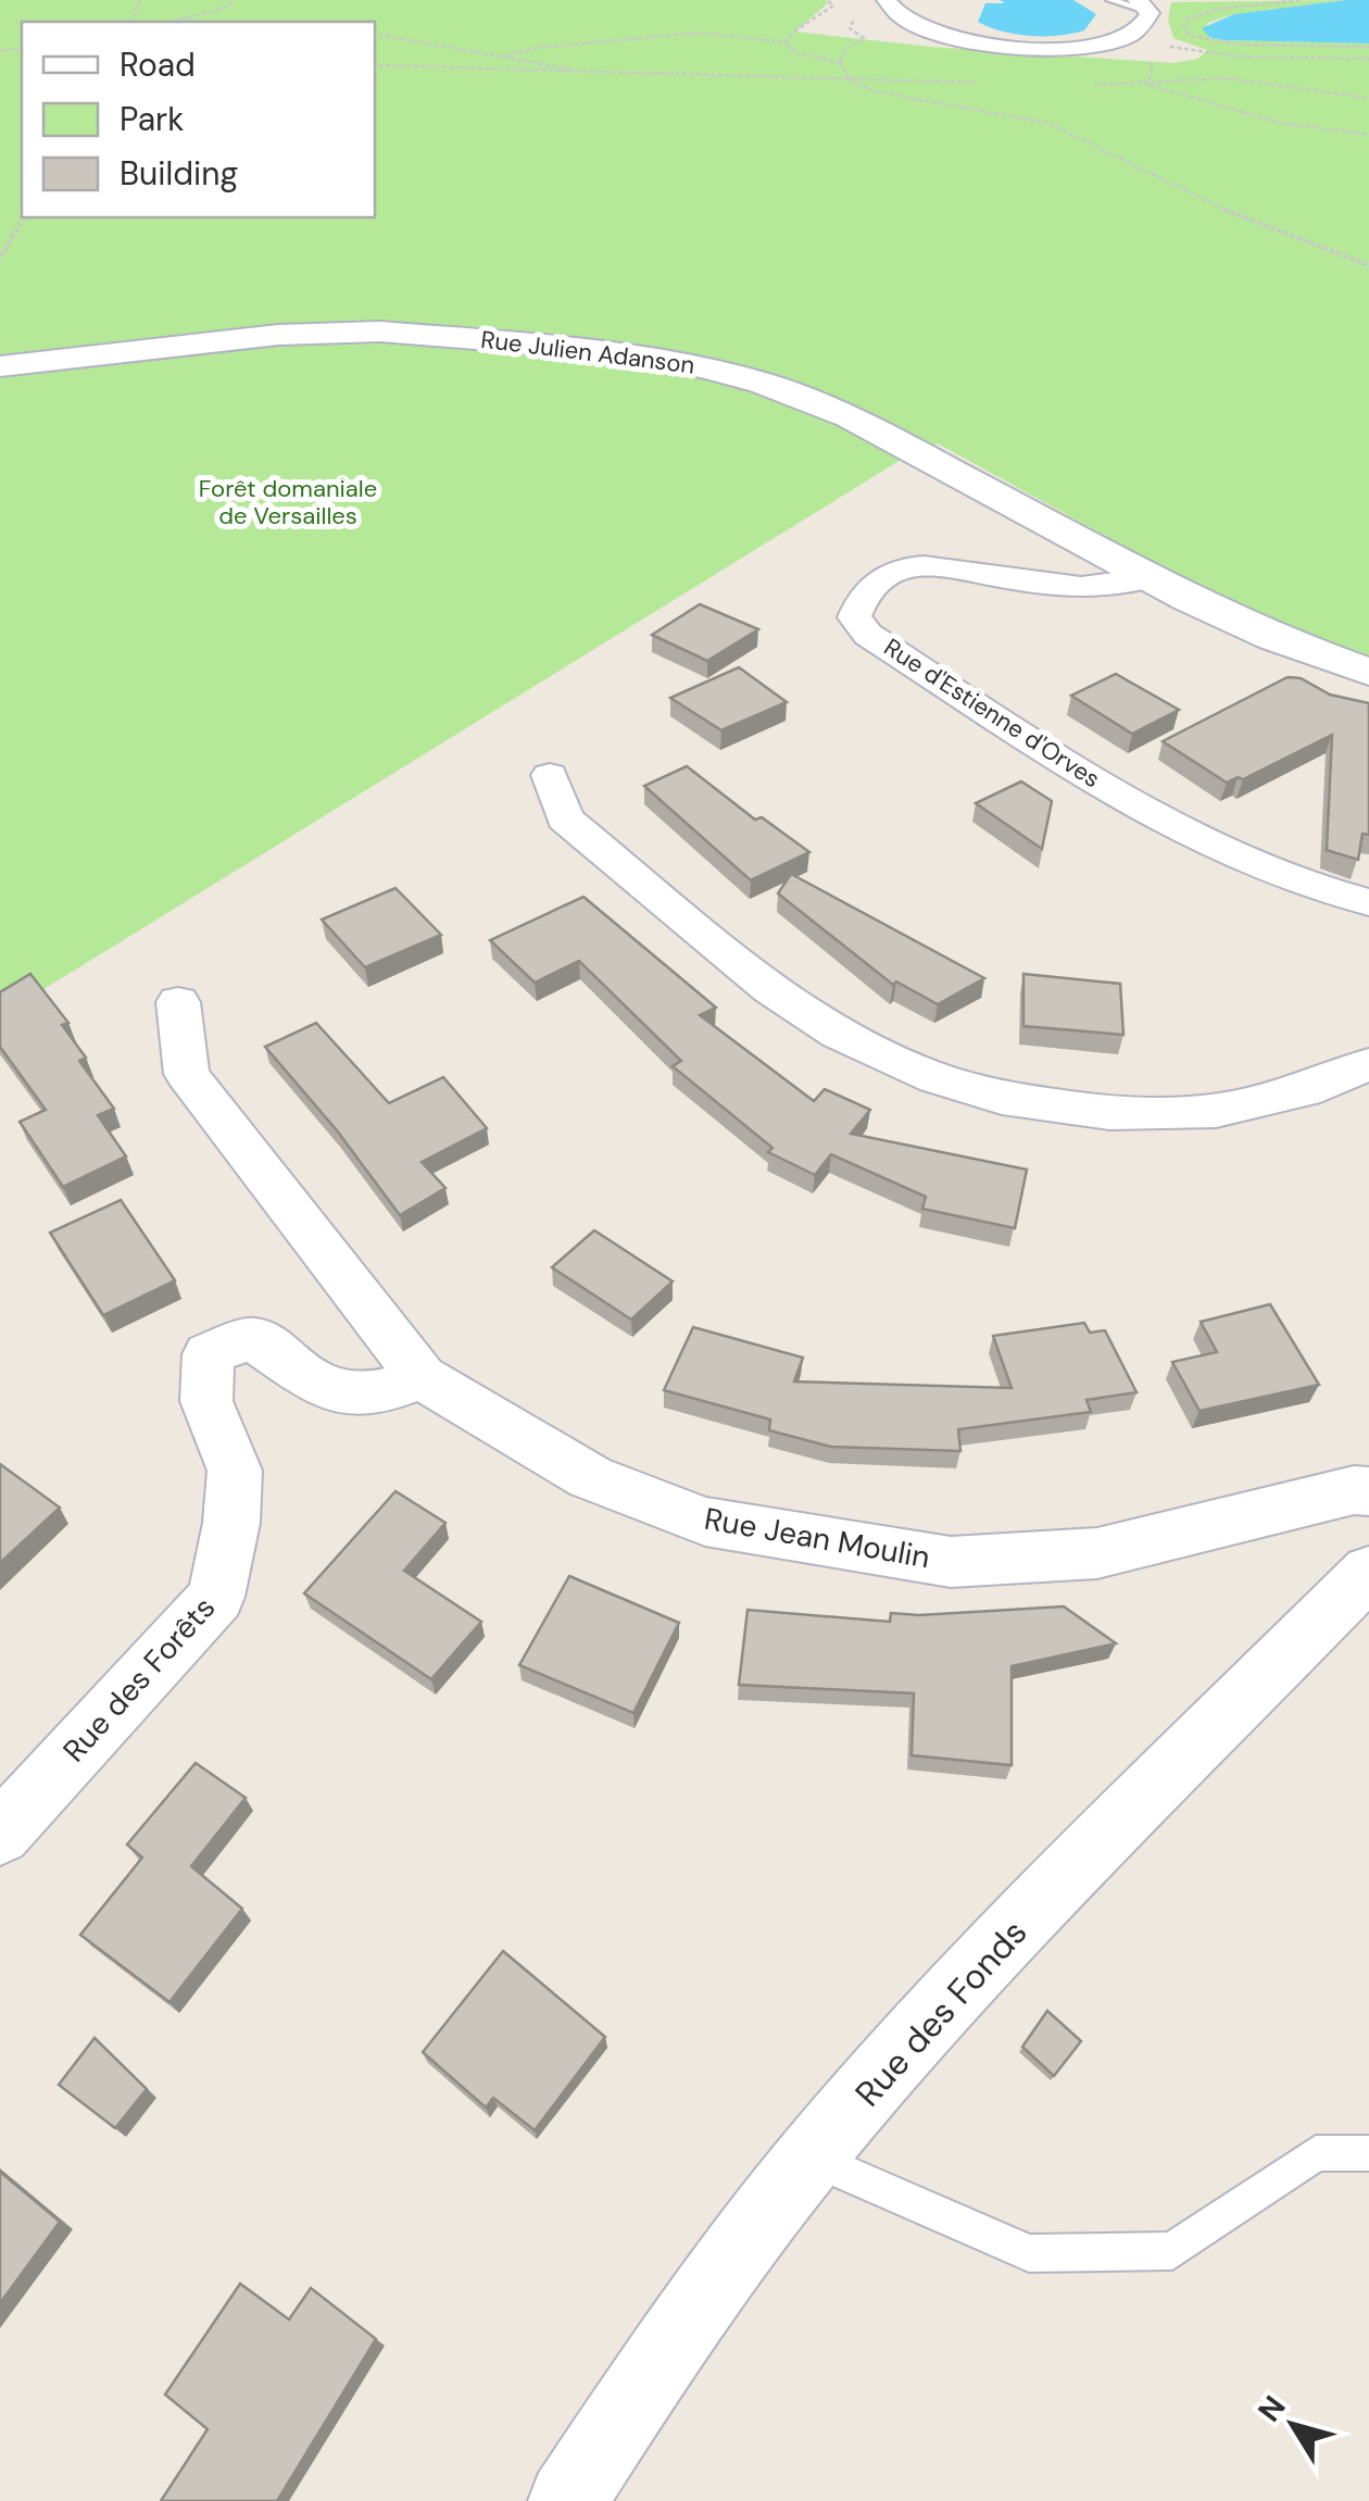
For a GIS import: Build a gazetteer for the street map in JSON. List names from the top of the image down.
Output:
{
  "streets": {
    "main road": ["Rue Julien Adanson"],
    "street": [
      "Rue d'Estienne d'Orves",
      "Rue Jean Moulin",
      "Rue des Forêts",
      "Rue des Fonds"
    ]
  },
  "crossings": [
    ["Rue Julien Adanson", "Rue d'Estienne d'Orves"],
    ["Rue Jean Moulin", "Rue des Forêts"]
  ],
  "parks": ["Forêt domaniale de Versailles"],
  "legend": ["Road", "Park", "Building"],
  "north": "top left"
}
